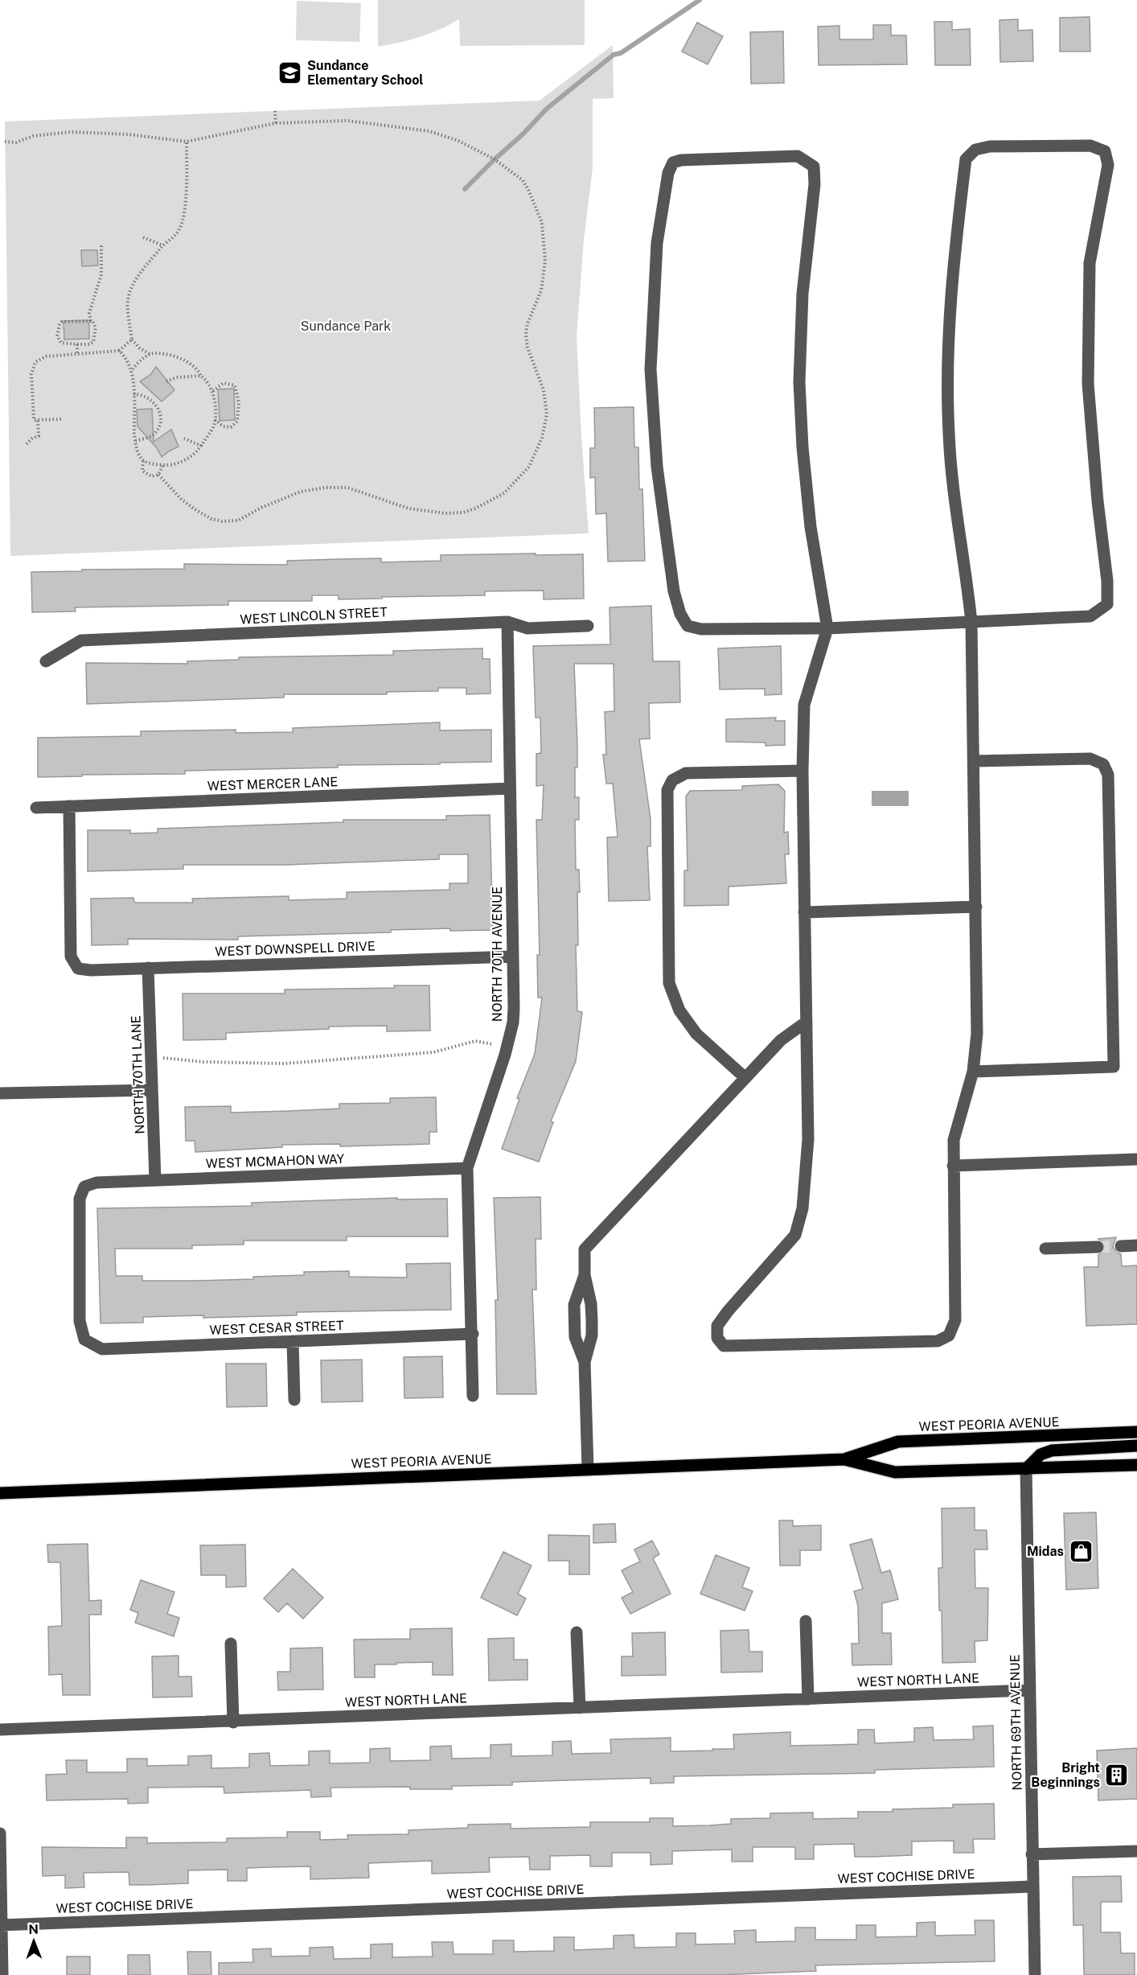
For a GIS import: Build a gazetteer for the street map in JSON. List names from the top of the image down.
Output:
{
  "streets": {
    "main road": ["WEST PEORIA AVENUE"],
    "street": [
      "WEST LINCOLN STREET",
      "WEST MERCER LANE",
      "WEST DOWNSPELL DRIVE",
      "NORTH 70TH AVENUE",
      "NORTH 70TH LANE",
      "WEST MCMAHON WAY",
      "WEST CESAR STREET",
      "WEST NORTH LANE",
      "NORTH 69TH AVENUE",
      "WEST COCHISE DRIVE"
    ]
  },
  "crossings": [
    ["WEST LINCOLN STREET", "NORTH 70TH AVENUE"],
    ["WEST MERCER LANE", "WEST DOWNSPELL DRIVE"],
    ["WEST MERCER LANE", "NORTH 70TH AVENUE"],
    ["WEST DOWNSPELL DRIVE", "NORTH 70TH AVENUE"],
    ["WEST DOWNSPELL DRIVE", "NORTH 70TH LANE"],
    ["NORTH 70TH AVENUE", "WEST MCMAHON WAY"],
    ["NORTH 70TH AVENUE", "WEST CESAR STREET"],
    ["NORTH 70TH LANE", "WEST MCMAHON WAY"],
    ["WEST MCMAHON WAY", "WEST CESAR STREET"],
    ["WEST PEORIA AVENUE", "NORTH 69TH AVENUE"],
    ["WEST NORTH LANE", "NORTH 69TH AVENUE"],
    ["NORTH 69TH AVENUE", "WEST COCHISE DRIVE"]
  ],
  "parks": ["Sundance Park"],
  "places": {
    "school or university": ["Sundance Elementary School"],
    "shop": ["Midas"],
    "building": ["Bright Beginnings"]
  },
  "north": "top"
}
